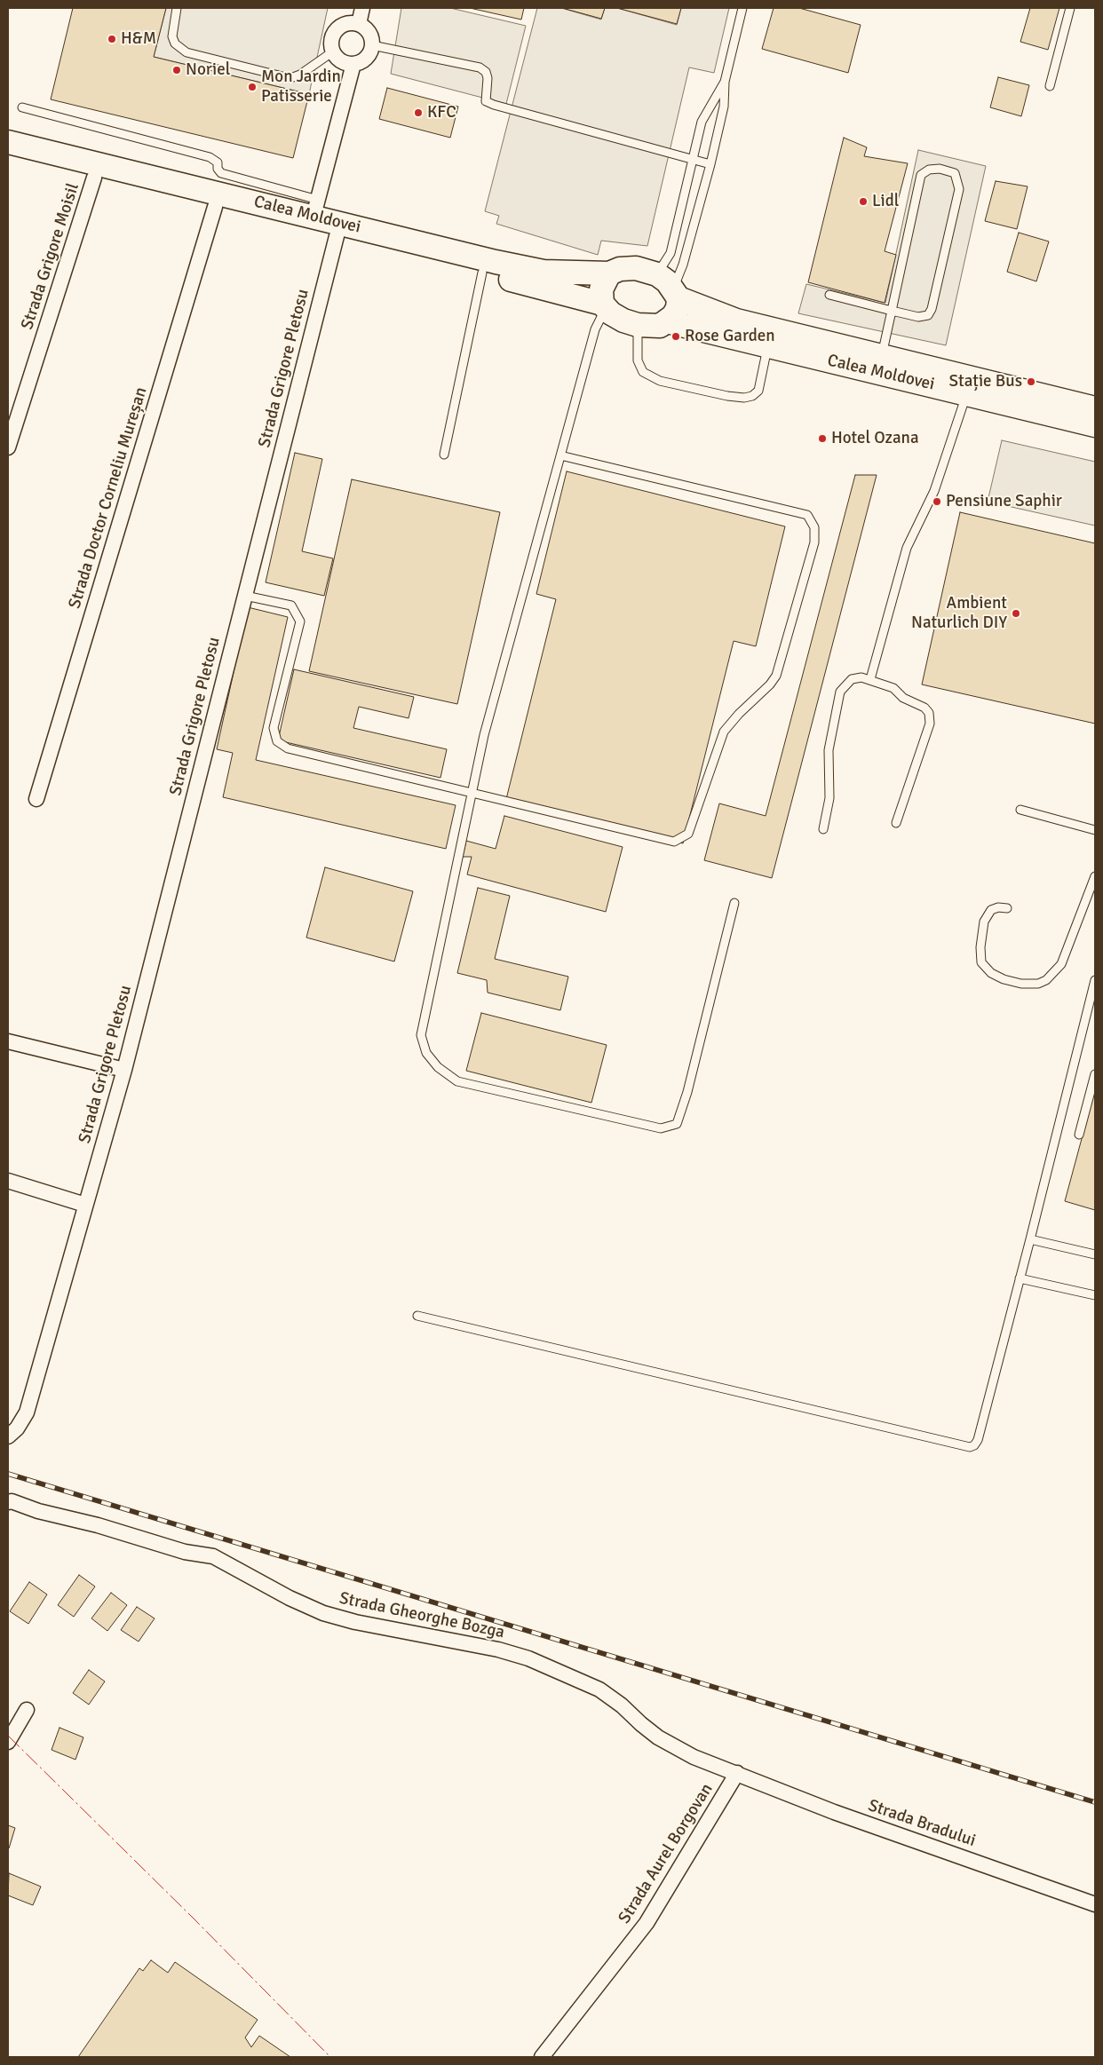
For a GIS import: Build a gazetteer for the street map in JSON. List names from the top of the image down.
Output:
{
  "streets": {
    "main road": ["Calea Moldovei"],
    "street": [
      "Strada Grigore Moisil",
      "Strada Grigore Pletosu",
      "Strada Doctor Corneliu Mureșan",
      "Strada Gheorghe Bozga",
      "Strada Bradului",
      "Strada Aurel Borgovan"
    ]
  },
  "crossings": [
    ["Calea Moldovei", "Strada Grigore Moisil"],
    ["Calea Moldovei", "Strada Grigore Pletosu"],
    ["Calea Moldovei", "Strada Doctor Corneliu Mureșan"],
    ["Strada Gheorghe Bozga", "Strada Bradului"],
    ["Strada Gheorghe Bozga", "Strada Aurel Borgovan"],
    ["Strada Bradului", "Strada Aurel Borgovan"]
  ],
  "places": [
    "H&M",
    "Noriel",
    "Mon Jardin Patisserie",
    "KFC",
    "Lidl",
    "Rose Garden",
    "Stație Bus",
    "Hotel Ozana",
    "Pensiune Saphir",
    "Ambient Naturlich DIY"
  ]
}
